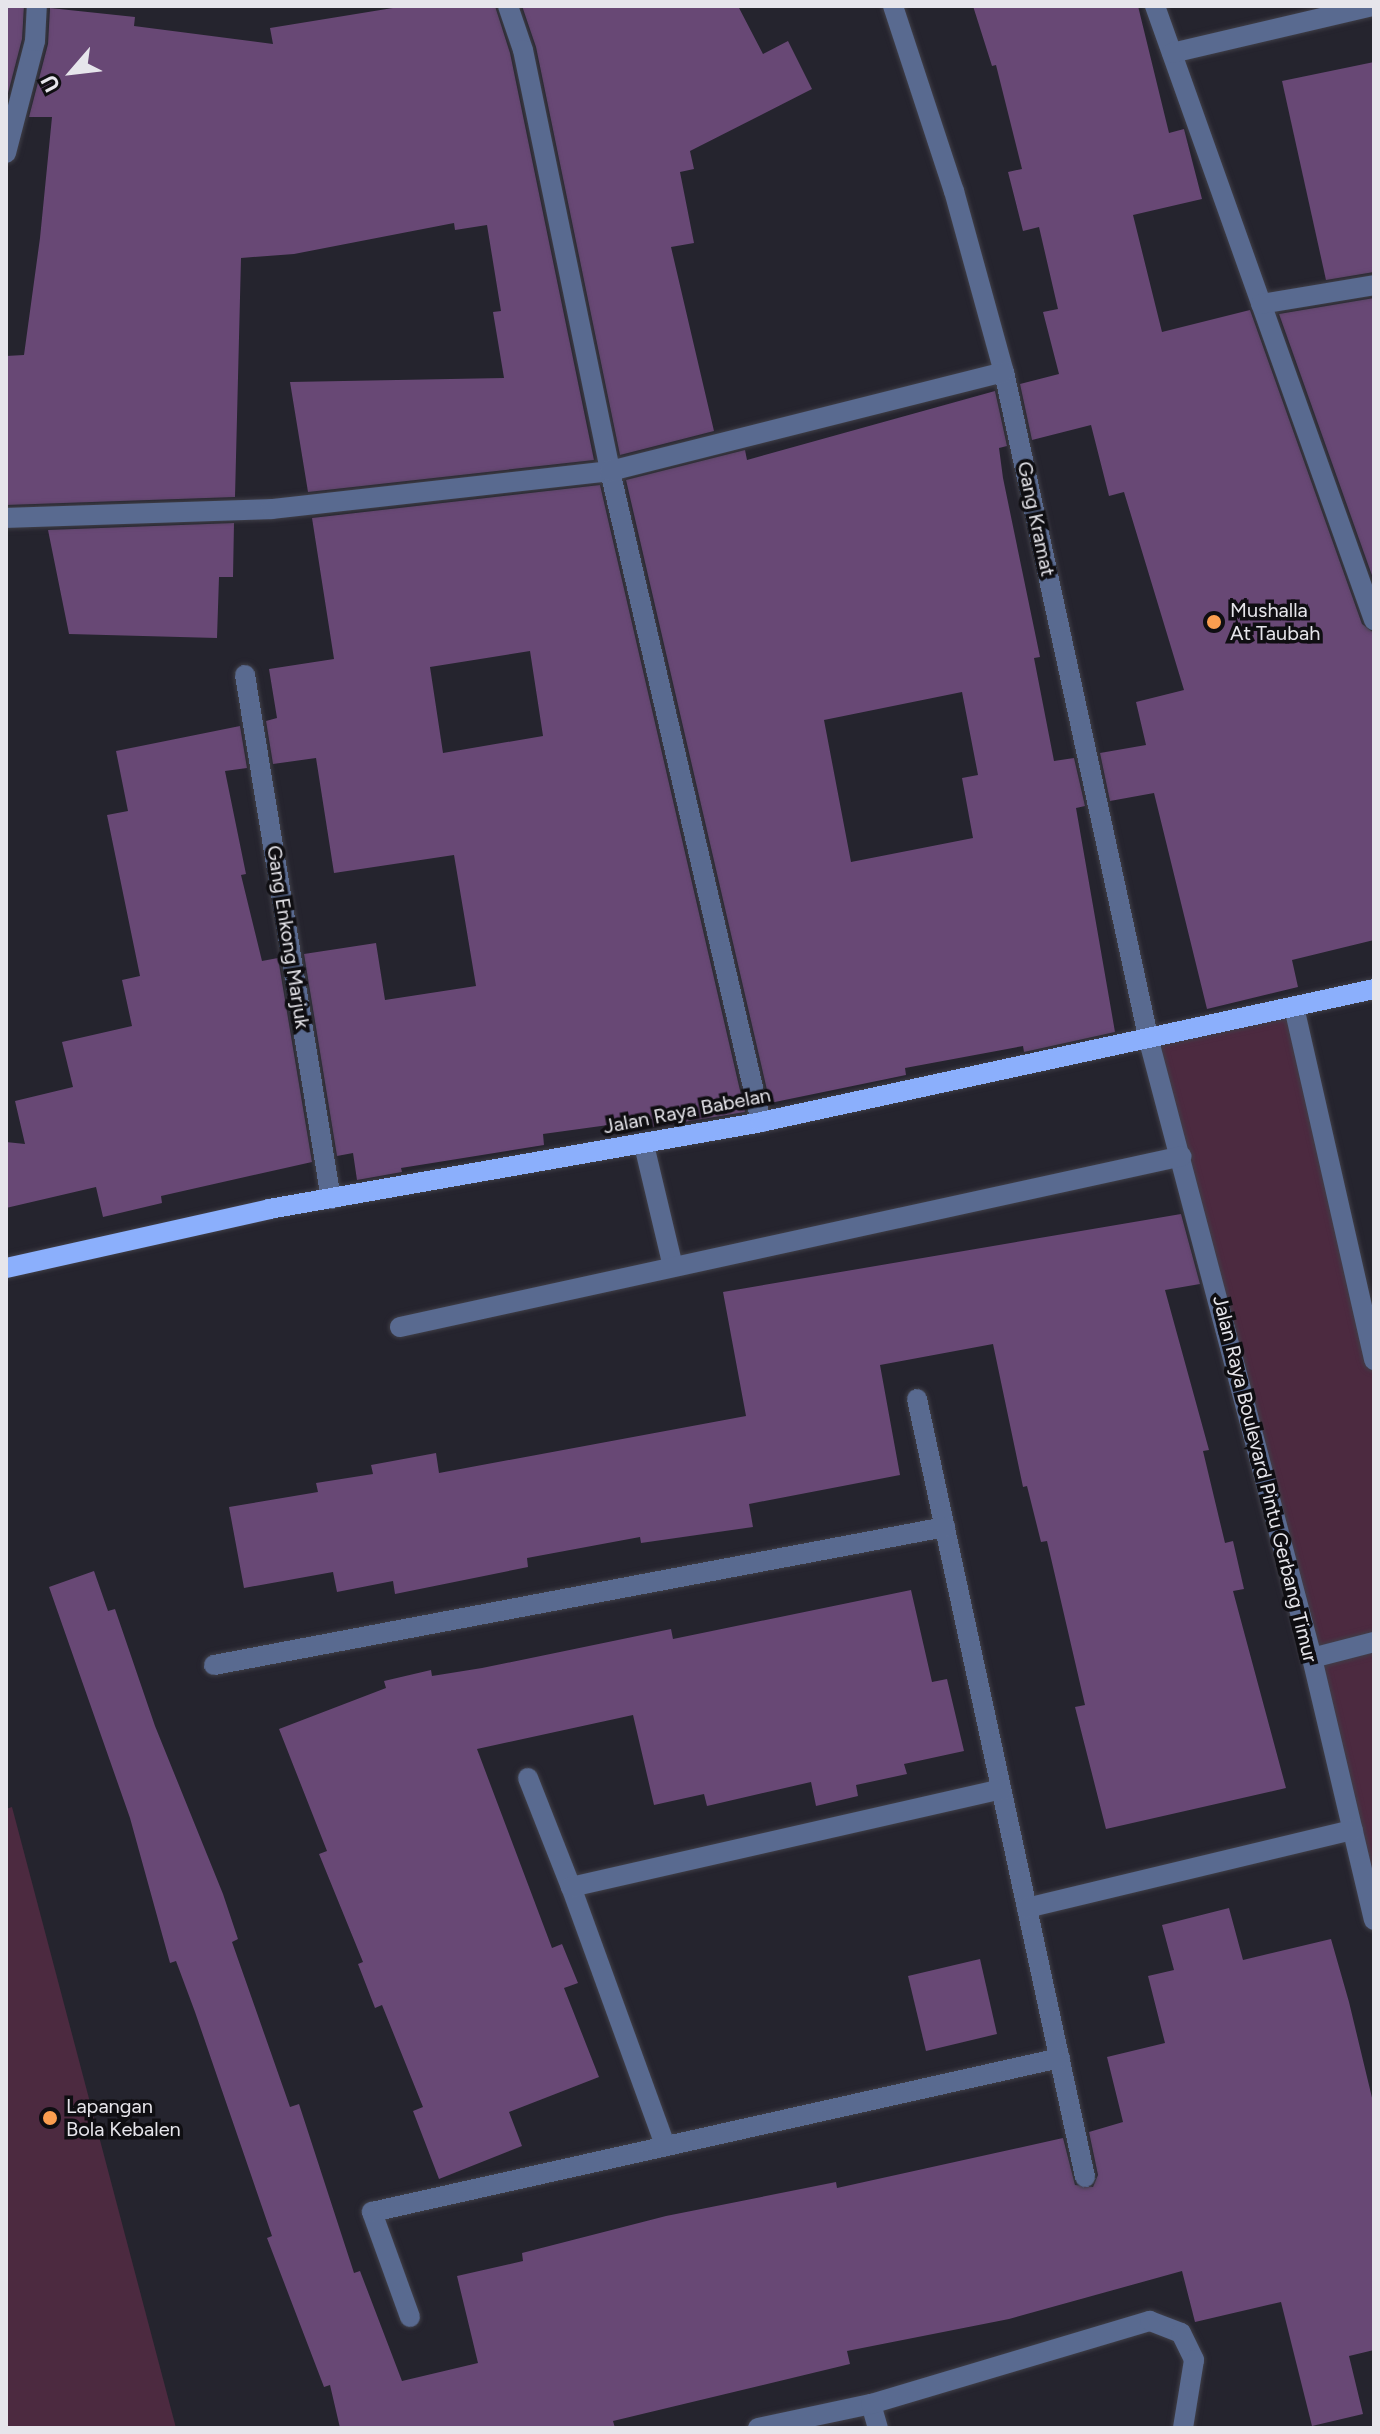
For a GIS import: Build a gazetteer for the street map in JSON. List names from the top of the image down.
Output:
{
  "streets": {
    "main road": ["Jalan Raya Babelan"],
    "street": ["Gang Kramat", "Gang Enkong Marjuk", "Jalan Raya Boulevard Pintu Gerbang Timur"]
  },
  "crossings": [
    ["Gang Kramat", "Jalan Raya Babelan"],
    ["Gang Kramat", "Jalan Raya Boulevard Pintu Gerbang Timur"],
    ["Gang Enkong Marjuk", "Jalan Raya Babelan"],
    ["Jalan Raya Babelan", "Jalan Raya Boulevard Pintu Gerbang Timur"]
  ],
  "places": ["Mushalla At Taubah", "Lapangan Bola Kebalen"],
  "north": "bottom left"
}
